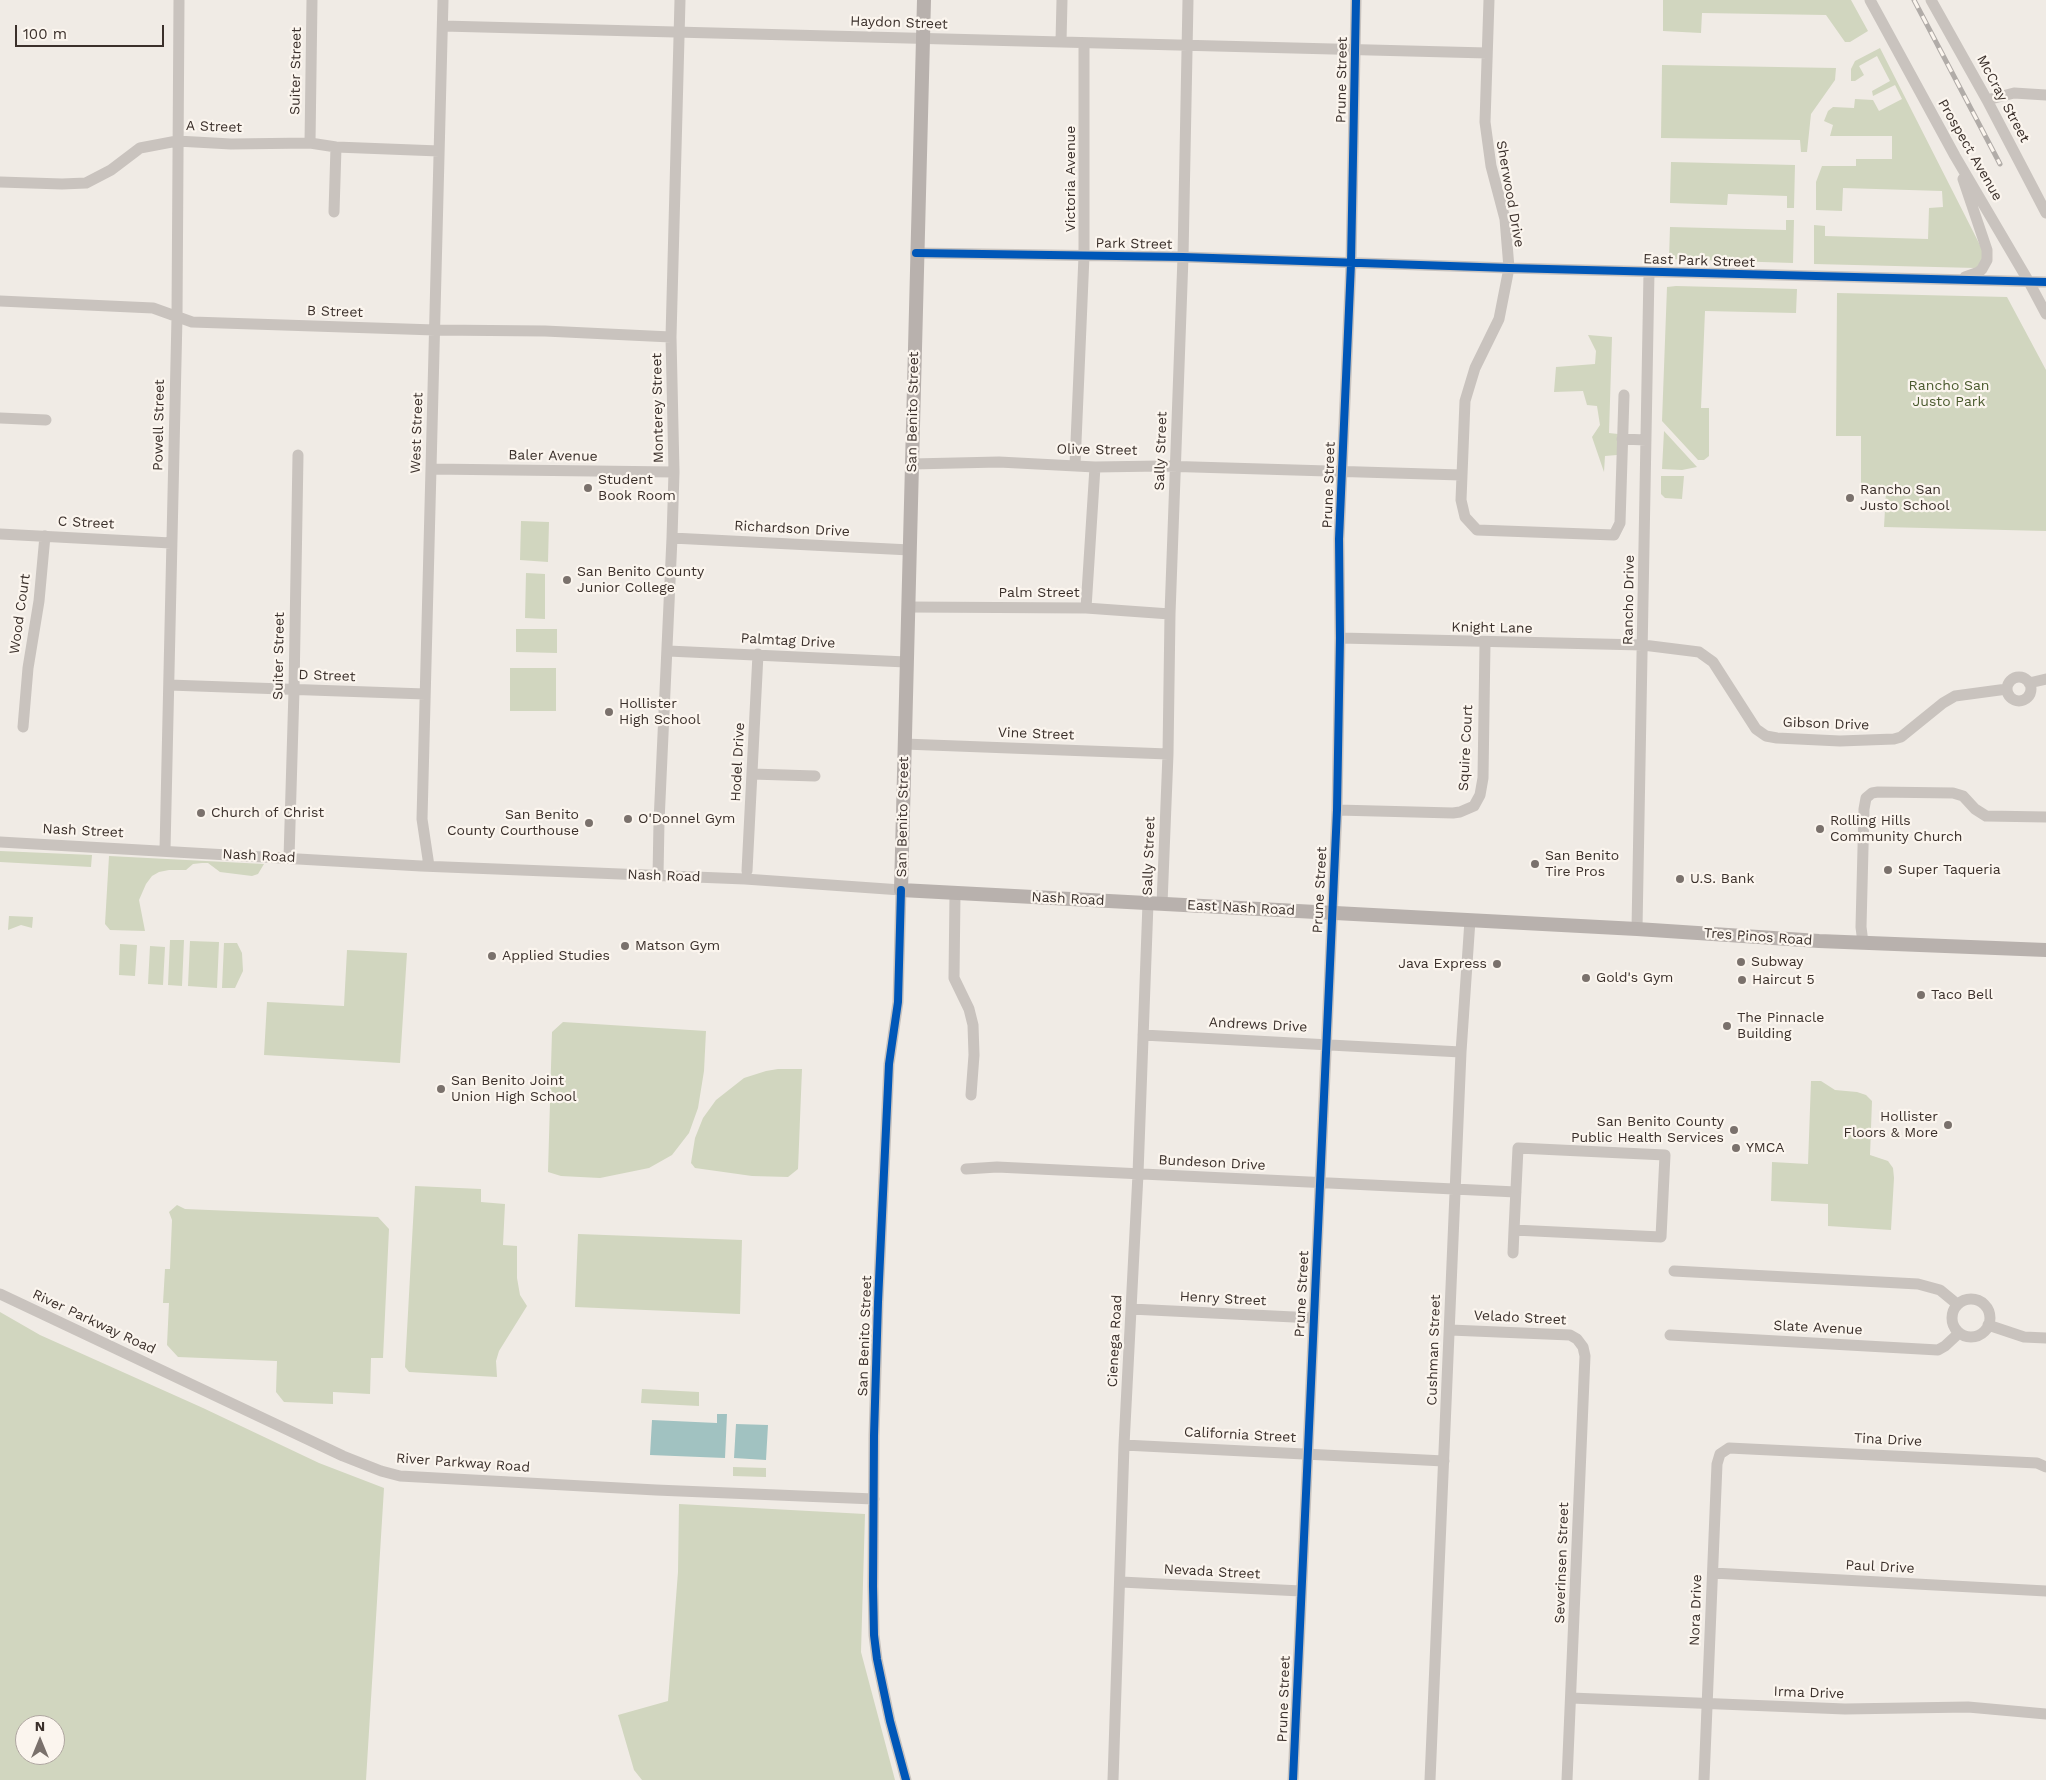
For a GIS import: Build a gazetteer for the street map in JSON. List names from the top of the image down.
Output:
{
  "streets": {
    "main road": [
      "San Benito Street",
      "Nash Road",
      "East Nash Road",
      "Tres Pinos Road"
    ],
    "street": [
      "Haydon Street",
      "Suiter Street",
      "Prune Street",
      "McCray Street",
      "A Street",
      "Prospect Avenue",
      "Victoria Avenue",
      "Sherwood Drive",
      "Park Street",
      "East Park Street",
      "B Street",
      "Monterey Street",
      "Powell Street",
      "West Street",
      "Olive Street",
      "Sally Street",
      "Baler Avenue",
      "C Street",
      "Richardson Drive",
      "Palm Street",
      "Rancho Drive",
      "Wood Court",
      "Knight Lane",
      "Palmtag Drive",
      "D Street",
      "Gibson Drive",
      "Vine Street",
      "Squire Court",
      "Hodel Drive",
      "Nash Street",
      "Andrews Drive",
      "Bundeson Drive",
      "Henry Street",
      "Velado Street",
      "River Parkway Road",
      "Slate Avenue",
      "Cienega Road",
      "Cushman Street",
      "California Street",
      "Tina Drive",
      "Severinsen Street",
      "Paul Drive",
      "Nevada Street",
      "Nora Drive",
      "Irma Drive"
    ]
  },
  "crossings": [
    ["Haydon Street", "Prune Street"],
    ["Haydon Street", "Victoria Avenue"],
    ["Haydon Street", "Sherwood Drive"],
    ["Haydon Street", "Monterey Street"],
    ["Haydon Street", "San Benito Street"],
    ["Haydon Street", "West Street"],
    ["Haydon Street", "Sally Street"],
    ["Suiter Street", "A Street"],
    ["Suiter Street", "D Street"],
    ["Suiter Street", "Nash Road"],
    ["Prune Street", "Park Street"],
    ["Prune Street", "East Park Street"],
    ["Prune Street", "Olive Street"],
    ["Prune Street", "Knight Lane"],
    ["Prune Street", "Squire Court"],
    ["Prune Street", "East Nash Road"],
    ["Prune Street", "Andrews Drive"],
    ["Prune Street", "Bundeson Drive"],
    ["Prune Street", "Henry Street"],
    ["Prune Street", "California Street"],
    ["Prune Street", "Nevada Street"],
    ["A Street", "Powell Street"],
    ["A Street", "West Street"],
    ["Prospect Avenue", "East Park Street"],
    ["Victoria Avenue", "Park Street"],
    ["Victoria Avenue", "Olive Street"],
    ["Sherwood Drive", "East Park Street"],
    ["Sherwood Drive", "Olive Street"],
    ["Park Street", "East Park Street"],
    ["Park Street", "San Benito Street"],
    ["Park Street", "Sally Street"],
    ["East Park Street", "Rancho Drive"],
    ["B Street", "Monterey Street"],
    ["B Street", "Powell Street"],
    ["B Street", "West Street"],
    ["Monterey Street", "Baler Avenue"],
    ["Monterey Street", "Richardson Drive"],
    ["Monterey Street", "Palmtag Drive"],
    ["Monterey Street", "Nash Road"],
    ["San Benito Street", "Olive Street"],
    ["San Benito Street", "Richardson Drive"],
    ["San Benito Street", "Palm Street"],
    ["San Benito Street", "Palmtag Drive"],
    ["San Benito Street", "Vine Street"],
    ["San Benito Street", "Nash Road"],
    ["San Benito Street", "River Parkway Road"],
    ["Powell Street", "C Street"],
    ["Powell Street", "D Street"],
    ["Powell Street", "Nash Street"],
    ["Powell Street", "Nash Road"],
    ["West Street", "Baler Avenue"],
    ["West Street", "D Street"],
    ["West Street", "Nash Road"],
    ["Olive Street", "Sally Street"],
    ["Sally Street", "Palm Street"],
    ["Sally Street", "Vine Street"],
    ["Sally Street", "Nash Road"],
    ["Sally Street", "East Nash Road"],
    ["C Street", "Wood Court"],
    ["Rancho Drive", "Knight Lane"],
    ["Rancho Drive", "Gibson Drive"],
    ["Rancho Drive", "Tres Pinos Road"],
    ["Knight Lane", "Gibson Drive"],
    ["Knight Lane", "Squire Court"],
    ["Palmtag Drive", "Hodel Drive"],
    ["Nash Street", "Nash Road"],
    ["Nash Road", "East Nash Road"],
    ["Nash Road", "Cienega Road"],
    ["East Nash Road", "Tres Pinos Road"],
    ["East Nash Road", "Cushman Street"],
    ["Tres Pinos Road", "Cushman Street"],
    ["Andrews Drive", "Cienega Road"],
    ["Andrews Drive", "Cushman Street"],
    ["Bundeson Drive", "Cienega Road"],
    ["Bundeson Drive", "Cushman Street"],
    ["Henry Street", "Cienega Road"],
    ["Velado Street", "Cushman Street"],
    ["Velado Street", "Severinsen Street"],
    ["Cienega Road", "California Street"],
    ["Cienega Road", "Nevada Street"],
    ["Cushman Street", "California Street"],
    ["Tina Drive", "Nora Drive"],
    ["Severinsen Street", "Irma Drive"],
    ["Paul Drive", "Nora Drive"],
    ["Nora Drive", "Irma Drive"]
  ],
  "parks": ["Rancho San Justo Park"],
  "places": [
    "Student Book Room",
    "Rancho San Justo School",
    "San Benito County Junior College",
    "Hollister High School",
    "Church of Christ",
    "O'Donnel Gym",
    "San Benito County Courthouse",
    "Rolling Hills Community Church",
    "San Benito Tire Pros",
    "Super Taqueria",
    "U.S. Bank",
    "Matson Gym",
    "Applied Studies",
    "Subway",
    "Java Express",
    "Gold's Gym",
    "Haircut 5",
    "Taco Bell",
    "The Pinnacle Building",
    "San Benito Joint Union High School",
    "Hollister Floors & More",
    "San Benito County Public Health Services",
    "YMCA"
  ],
  "scale_bar": "100 m",
  "north": "top"
}
